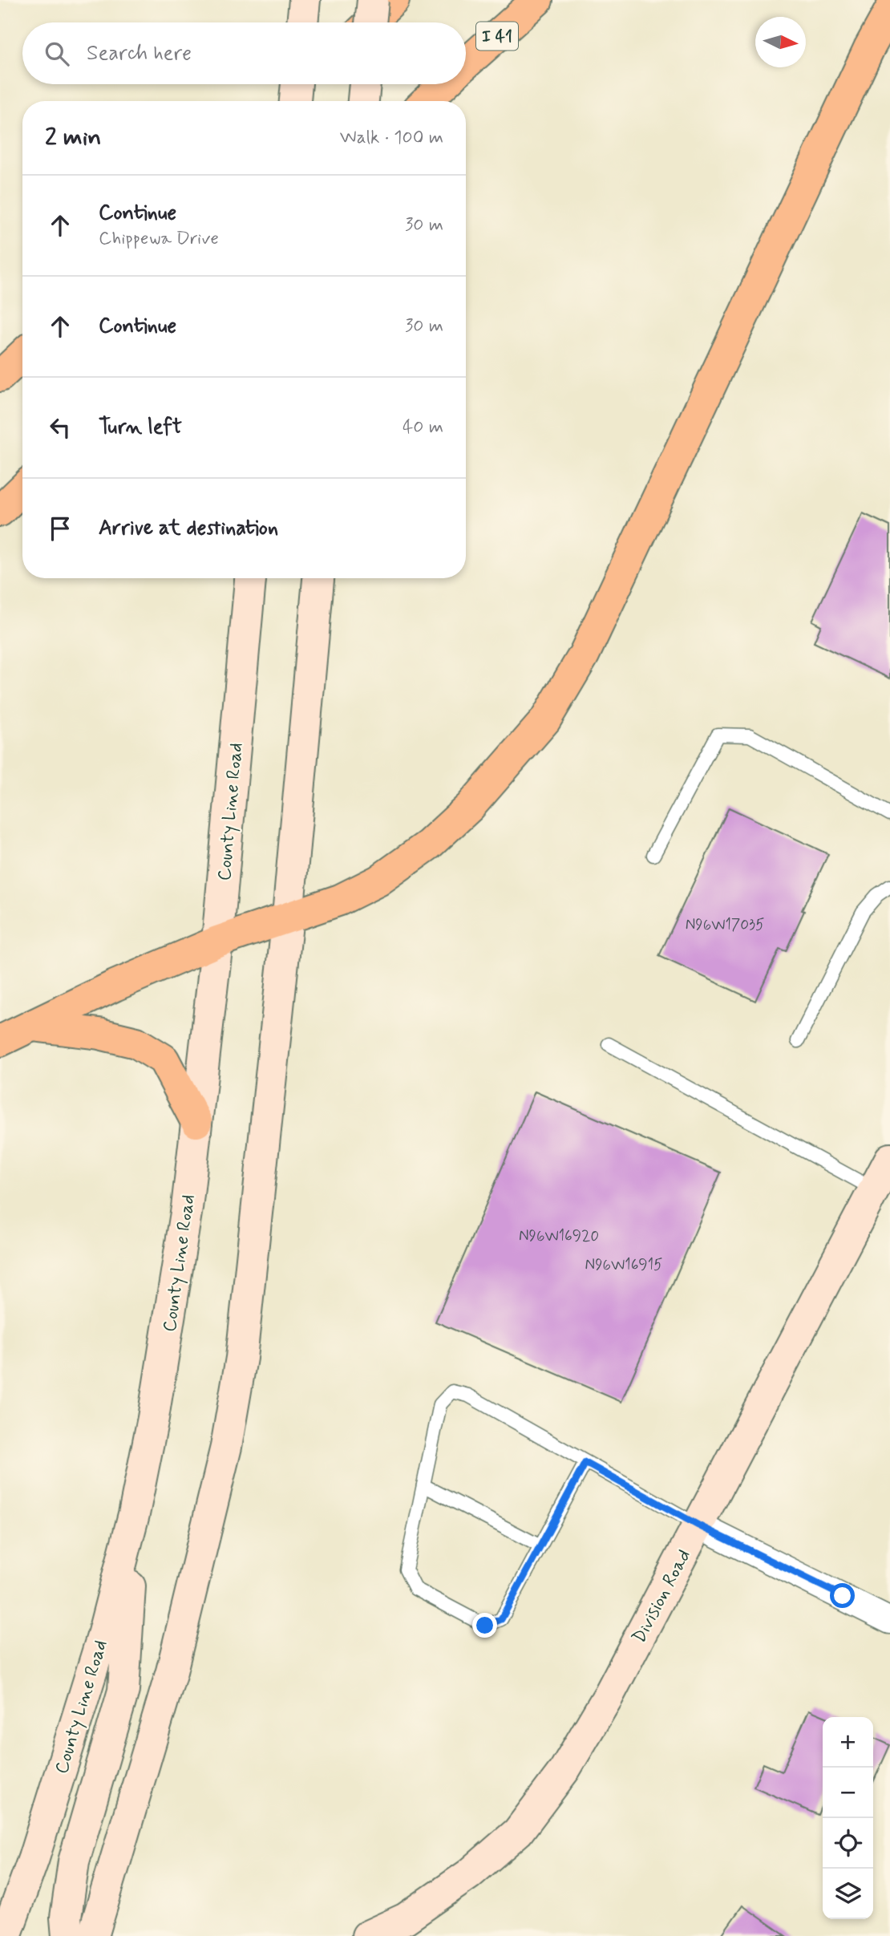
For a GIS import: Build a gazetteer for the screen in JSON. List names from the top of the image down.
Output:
{
  "streets": {
    "highway": ["I 41"],
    "main road": ["County Line Road", "Division Road"]
  },
  "house_numbers": ["N96W17035", "N96W16920", "N96W16915"],
  "north": "right",
  "page": {
    "search": "Search here",
    "heading": ["2 min", "Walk · 100 m"],
    "list": [
      ["Continue", "Chippewa Drive", "30 m"],
      ["Continue", "30 m"],
      ["Turn left", "40 m"],
      "Arrive at destination"
    ],
    "map_buttons": ["+", "−"]
  }
}
